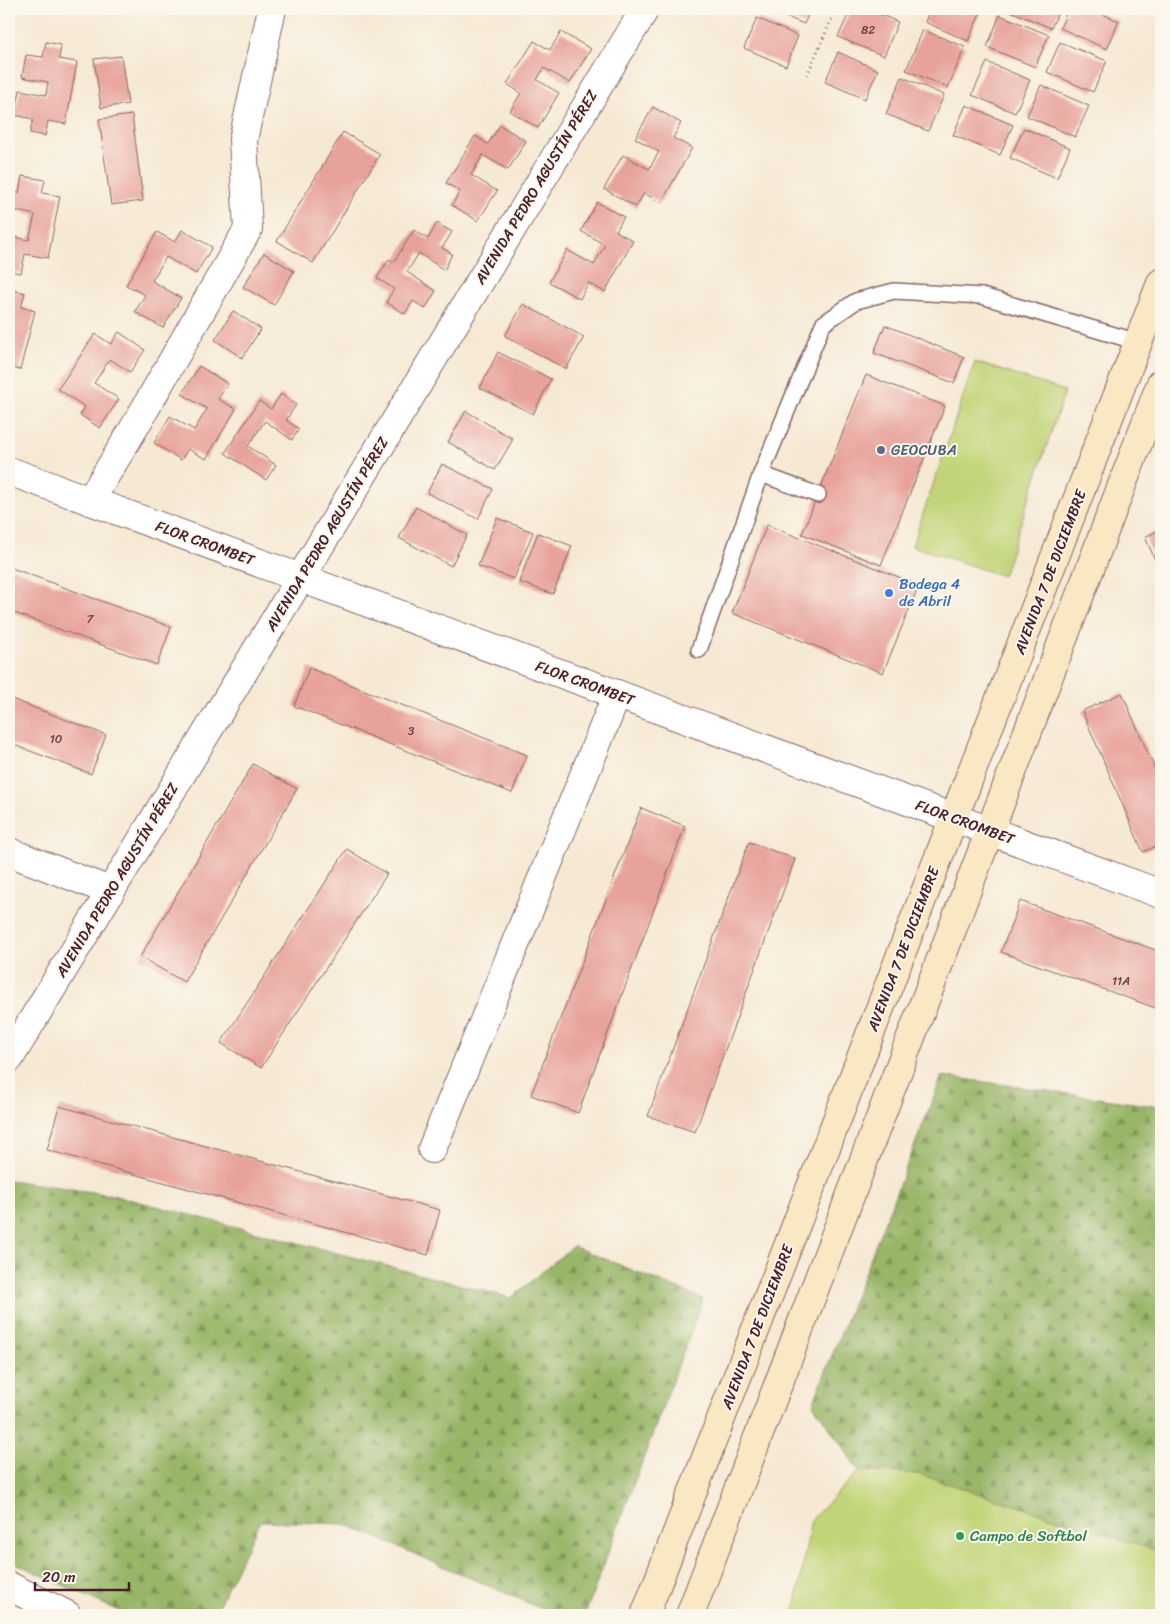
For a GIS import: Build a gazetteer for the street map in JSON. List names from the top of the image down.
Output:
{
  "streets": {
    "main road": ["AVENIDA 7 DE DICIEMBRE"],
    "street": ["AVENIDA PEDRO AGUSTÍN PÉREZ", "FLOR CROMBET"]
  },
  "crossings": [
    ["AVENIDA PEDRO AGUSTÍN PÉREZ", "FLOR CROMBET"],
    ["FLOR CROMBET", "AVENIDA 7 DE DICIEMBRE"]
  ],
  "places": ["GEOCUBA", "Bodega 4 de Abril", "Campo de Softbol"],
  "house_numbers": [
    "82",
    "7",
    "3",
    "10",
    "11A"
  ],
  "scale_bar": "20 m"
}
